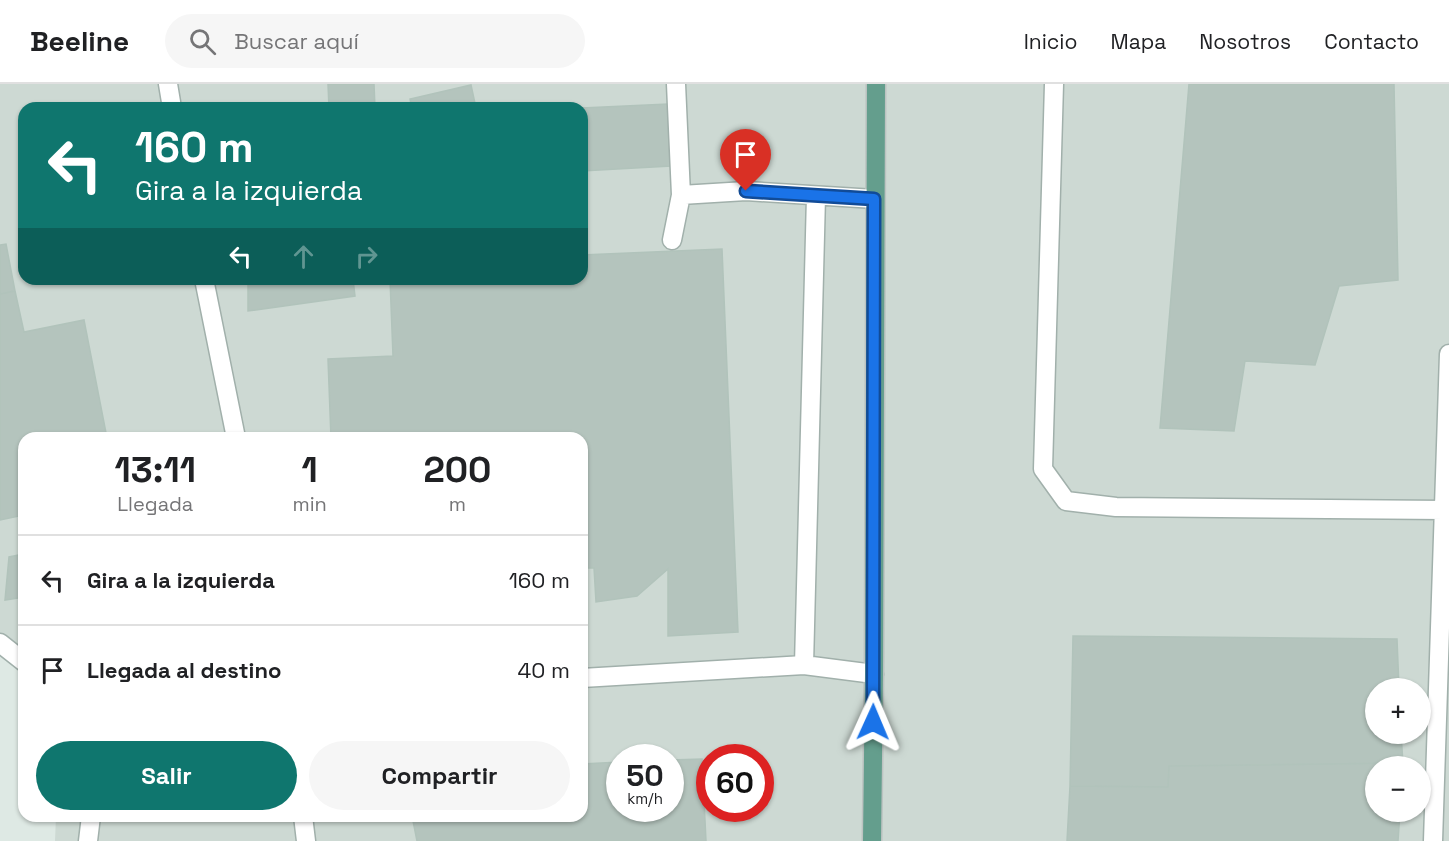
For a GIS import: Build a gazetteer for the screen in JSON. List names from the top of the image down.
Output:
{
  "page": {
    "header": "Beeline",
    "search": "Buscar aquí",
    "nav": [
      "Inicio",
      "Mapa",
      "Nosotros",
      "Contacto"
    ],
    "turn": ["160 m", "Gira a la izquierda"],
    "eta": [
      "13:11",
      "Llegada",
      "1",
      "min",
      "200",
      "m"
    ],
    "list": [
      {
        "name": "Gira a la izquierda",
        "value": "160 m"
      },
      {
        "name": "Llegada al destino",
        "value": "40 m"
      }
    ],
    "map_buttons": ["+", "−"],
    "buttons": ["Salir", "Compartir"],
    "speed": "50 km/h",
    "limit": "60"
  }
}
